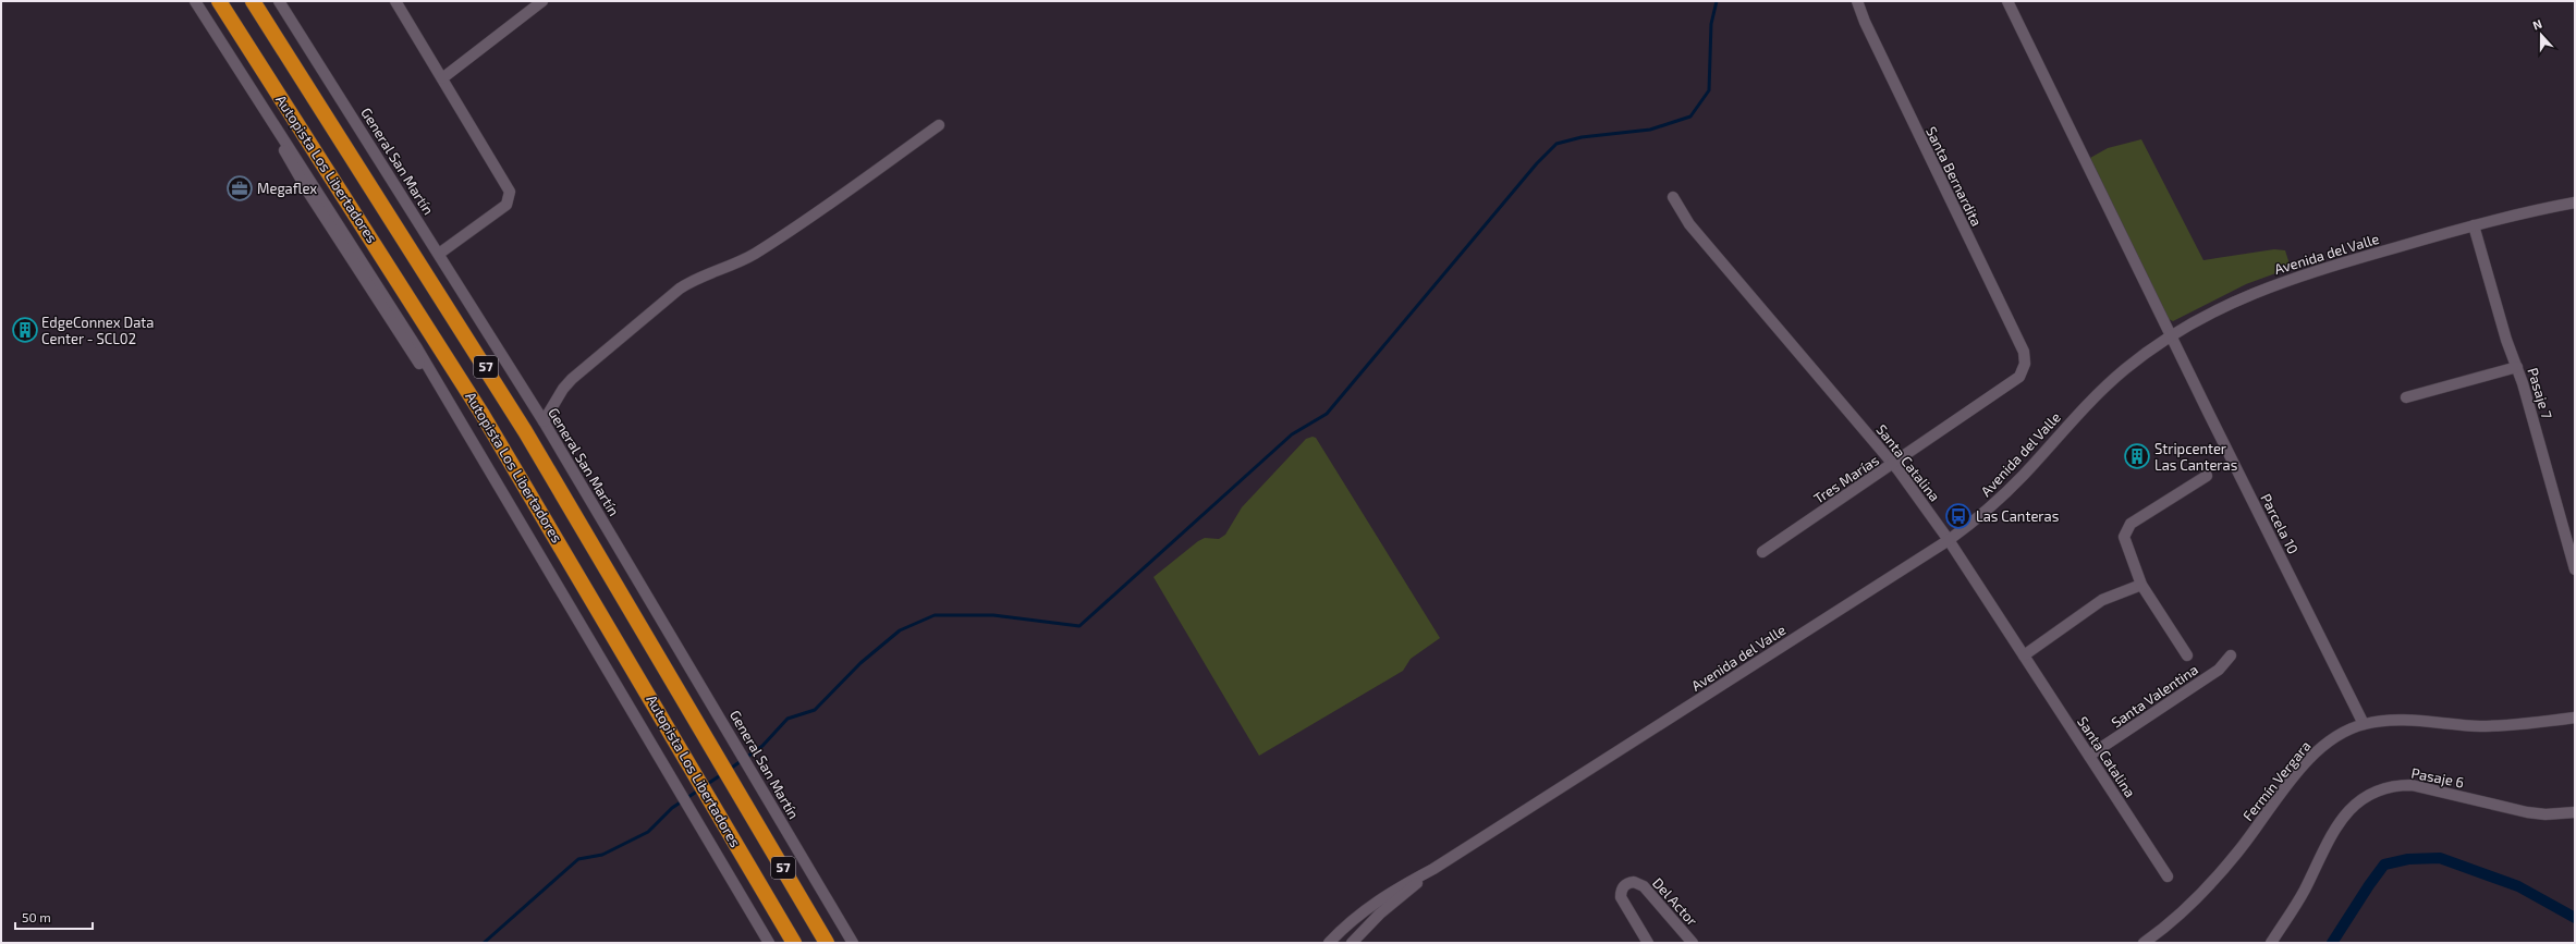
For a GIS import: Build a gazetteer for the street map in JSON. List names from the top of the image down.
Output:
{
  "streets": {
    "highway": ["Autopista Los Libertadores", "57"],
    "street": [
      "General San Martín",
      "Santa Bernardita",
      "Avenida del Valle",
      "Pasaje 7",
      "Santa Catalina",
      "Tres Marías",
      "Parcela 10",
      "Santa Valentina",
      "Pasaje 6",
      "Fermín Vergara",
      "Del Actor"
    ]
  },
  "crossings": [
    ["Santa Bernardita", "Tres Marías"],
    ["Avenida del Valle", "Pasaje 7"],
    ["Avenida del Valle", "Santa Catalina"],
    ["Avenida del Valle", "Parcela 10"],
    ["Santa Catalina", "Tres Marías"],
    ["Santa Catalina", "Santa Valentina"],
    ["Parcela 10", "Fermín Vergara"]
  ],
  "places": {
    "office": ["Megaflex"],
    "building": ["EdgeConnex Data Center - SCL02", "Stripcenter Las Canteras"],
    "bus stop": ["Las Canteras"]
  },
  "scale_bar": "50 m",
  "north": "top"
}
